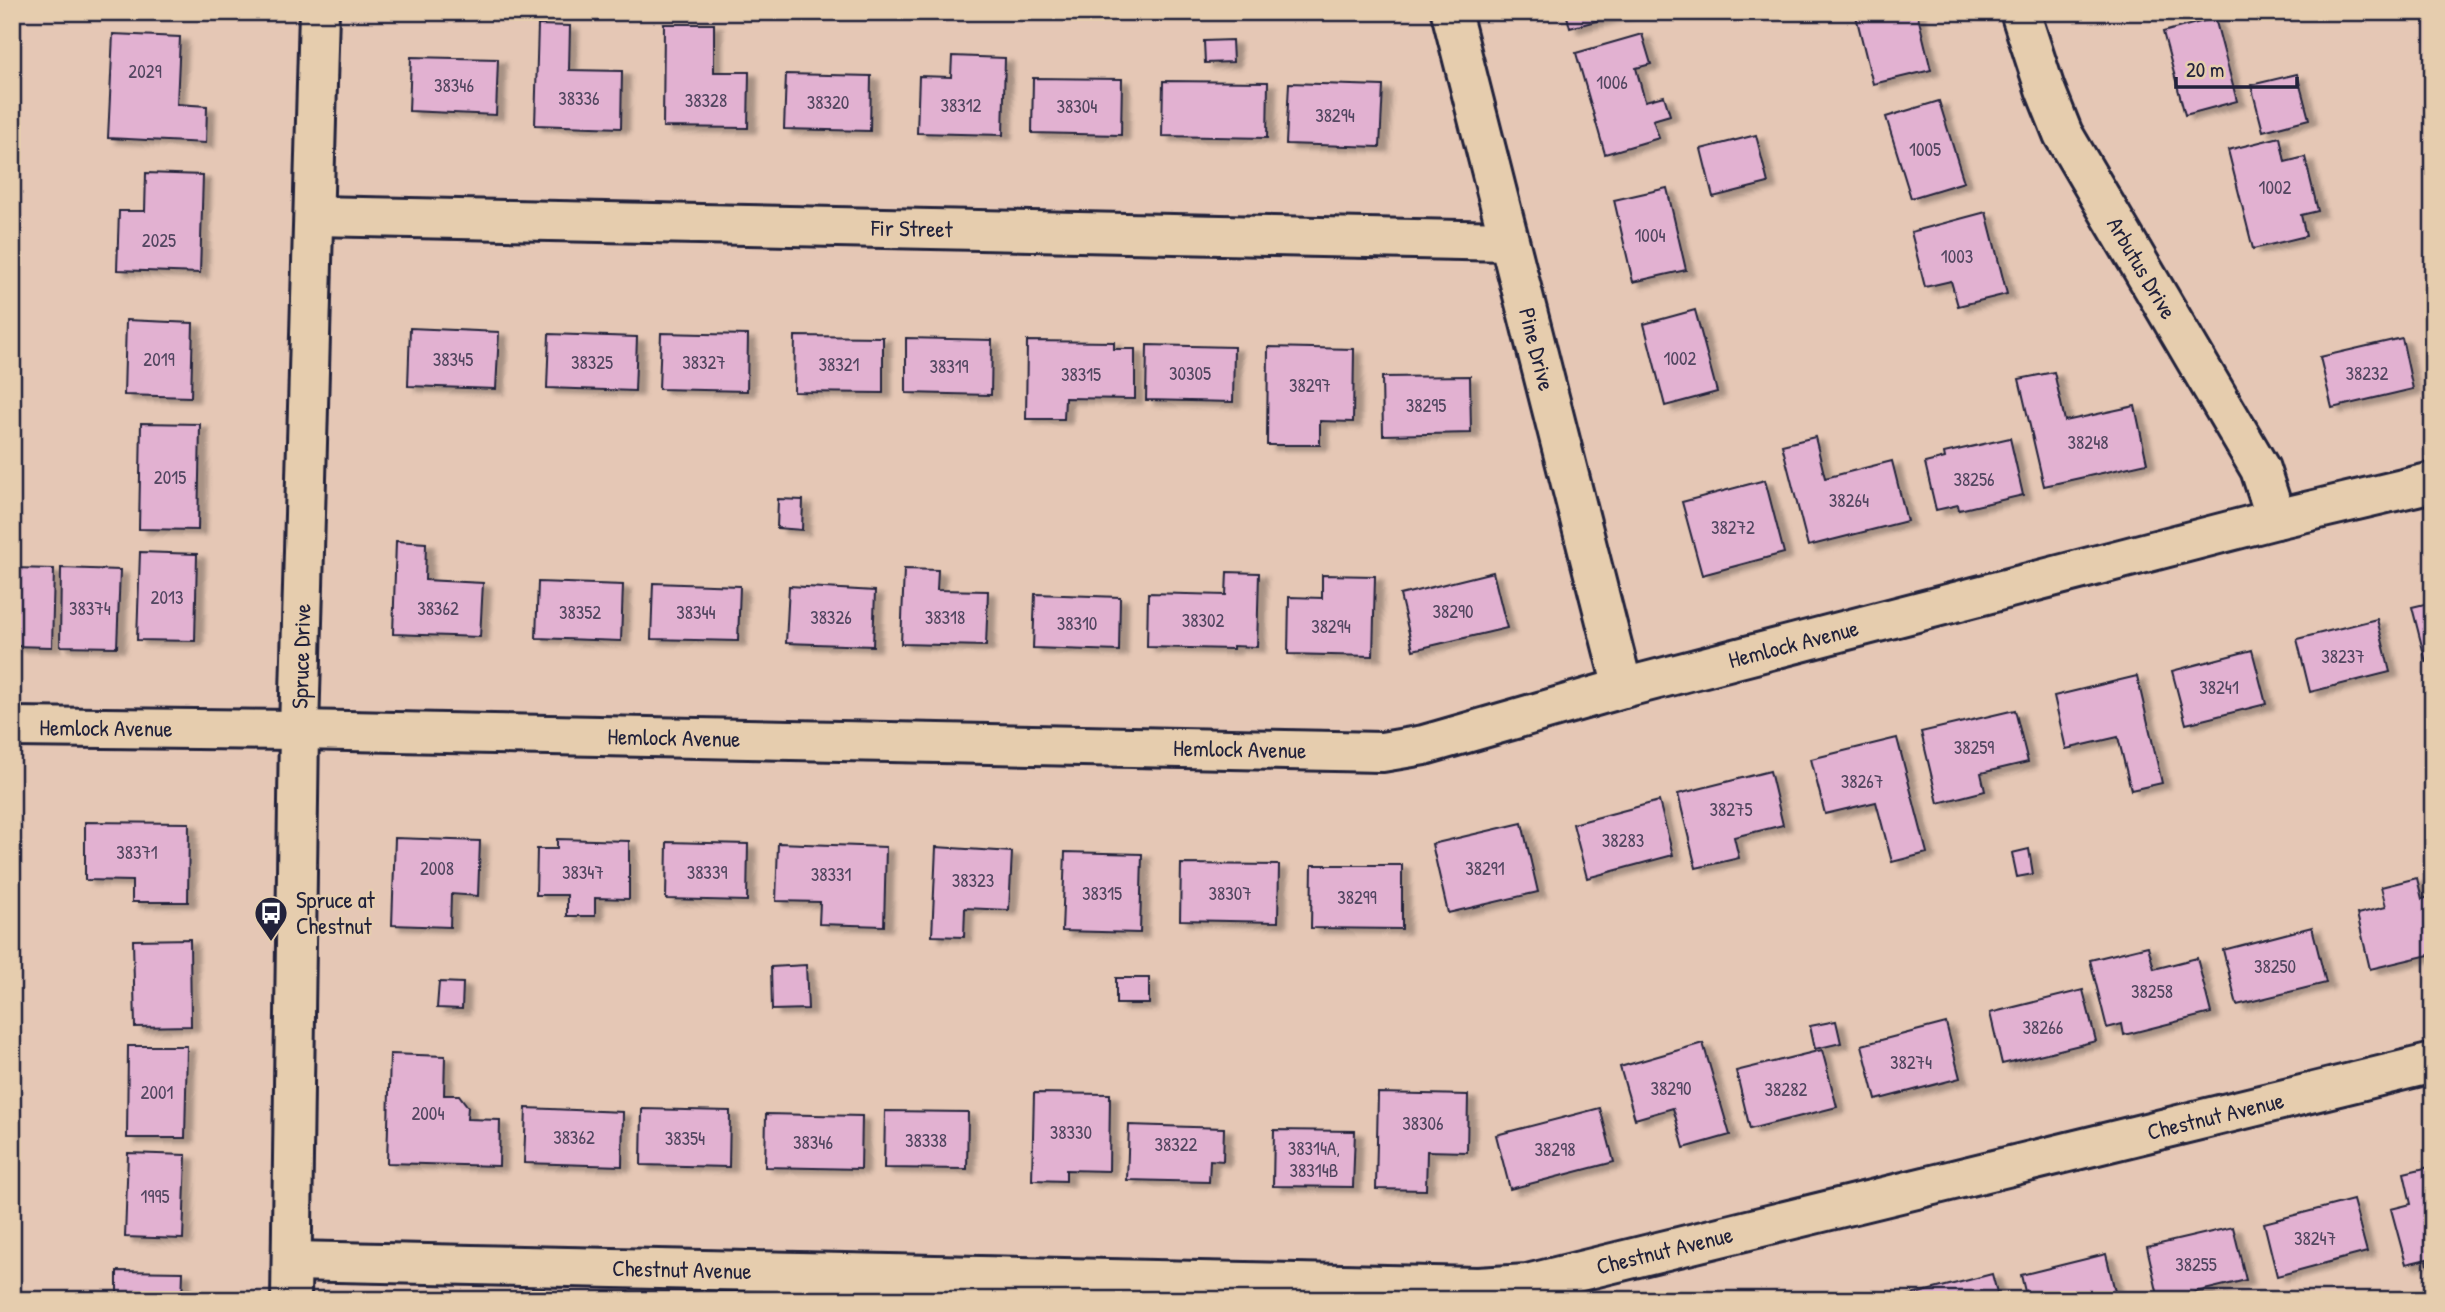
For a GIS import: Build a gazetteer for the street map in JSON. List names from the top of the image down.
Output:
{
  "streets": {
    "street": [
      "Fir Street",
      "Arbutus Drive",
      "Pine Drive",
      "Hemlock Avenue",
      "Spruce Drive",
      "Chestnut Avenue"
    ]
  },
  "crossings": [
    ["Fir Street", "Pine Drive"],
    ["Fir Street", "Spruce Drive"],
    ["Arbutus Drive", "Hemlock Avenue"],
    ["Pine Drive", "Hemlock Avenue"],
    ["Hemlock Avenue", "Spruce Drive"],
    ["Spruce Drive", "Chestnut Avenue"]
  ],
  "places": {
    "bus stop": ["Spruce at Chestnut"]
  },
  "house_numbers": [
    "2029",
    "1006",
    "38346",
    "38336",
    "38328",
    "38320",
    "38312",
    "38304",
    "38294",
    "1005",
    "1002",
    "1004",
    "2025",
    "1003",
    "1002",
    "2019",
    "38345",
    "38325",
    "38327",
    "38321",
    "38319",
    "30305",
    "38232",
    "38315",
    "38297",
    "38295",
    "38248",
    "2015",
    "38256",
    "38264",
    "38272",
    "2013",
    "38374",
    "38362",
    "38290",
    "38352",
    "38344",
    "38326",
    "38318",
    "38302",
    "38310",
    "38294",
    "38237",
    "38241",
    "38259",
    "38267",
    "38275",
    "38283",
    "38371",
    "2008",
    "38291",
    "38347",
    "38339",
    "38331",
    "38323",
    "38315",
    "38307",
    "38299",
    "38250",
    "38258",
    "38266",
    "38274",
    "38290",
    "38282",
    "2001",
    "2004",
    "38306",
    "38330",
    "38362",
    "38354",
    "38338",
    "38346",
    "38322",
    "38314A, 38314B",
    "38298",
    "1995",
    "38247",
    "38255"
  ],
  "scale_bar": "20 m"
}
